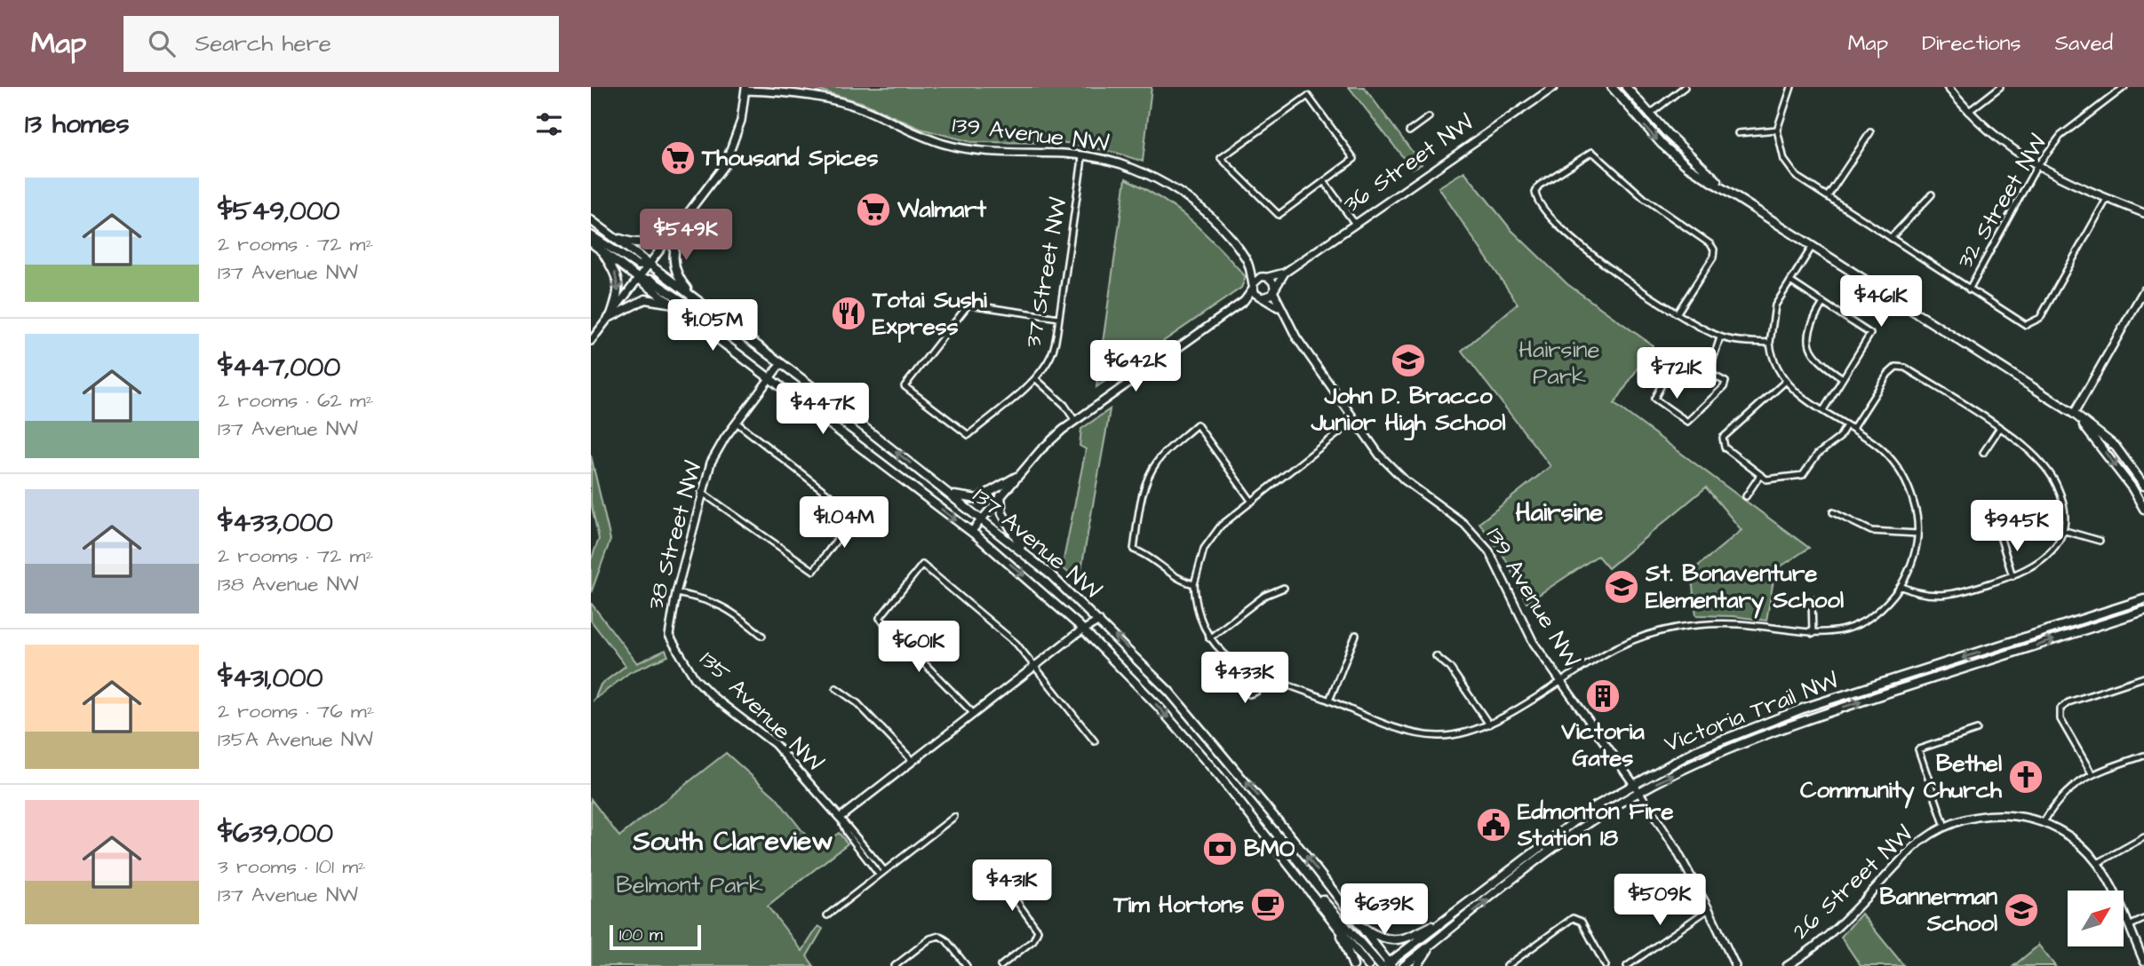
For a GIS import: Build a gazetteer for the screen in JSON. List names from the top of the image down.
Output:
{
  "streets": {
    "main road": ["137 Avenue NW", "Victoria Trail NW"],
    "street": [
      "139 Avenue NW",
      "36 Street NW",
      "32 Street NW",
      "37 Street NW",
      "38 Street NW",
      "135 Avenue NW",
      "26 Street NW"
    ]
  },
  "crossings": [
    ["139 Avenue NW", "36 Street NW"],
    ["139 Avenue NW", "37 Street NW"],
    ["139 Avenue NW", "Victoria Trail NW"],
    ["38 Street NW", "137 Avenue NW"],
    ["38 Street NW", "135 Avenue NW"],
    ["137 Avenue NW", "Victoria Trail NW"]
  ],
  "districts": ["Hairsine", "South Clareview"],
  "parks": ["Hairsine Park", "Belmont Park"],
  "places": {
    "supermarket": ["Thousand Spices", "Walmart"],
    "restaurant": ["Totai Sushi Express"],
    "school or university": ["John D. Bracco Junior High School", "St. Bonaventure Elementary School", "Bannerman School"],
    "building": ["Victoria Gates"],
    "church": ["Bethel Community Church"],
    "public building": ["Edmonton Fire Station 18"],
    "bank": ["BMO"],
    "cafe": ["Tim Hortons"]
  },
  "scale_bar": "100 m",
  "north": "top right",
  "page": {
    "header": "Map",
    "search": "Search here",
    "nav": ["Map", "Directions", "Saved"],
    "heading": "13 homes",
    "list": [
      {
        "name": "$549,000",
        "note": "2 rooms · 72 m² · 137 Avenue NW"
      },
      {
        "name": "$447,000",
        "note": "2 rooms · 62 m² · 137 Avenue NW"
      },
      {
        "name": "$433,000",
        "note": "2 rooms · 72 m² · 138 Avenue NW"
      },
      {
        "name": "$431,000",
        "note": "2 rooms · 76 m² · 135A Avenue NW"
      },
      {
        "name": "$639,000",
        "note": "3 rooms · 101 m² · 137 Avenue NW"
      }
    ],
    "price": [
      "$549K",
      "$461K",
      "$1.05M",
      "$642K",
      "$721K",
      "$447K",
      "$1.04M",
      "$945K",
      "$601K",
      "$433K",
      "$431K",
      "$509K",
      "$639K"
    ],
    "scale": "100 m"
  }
}
